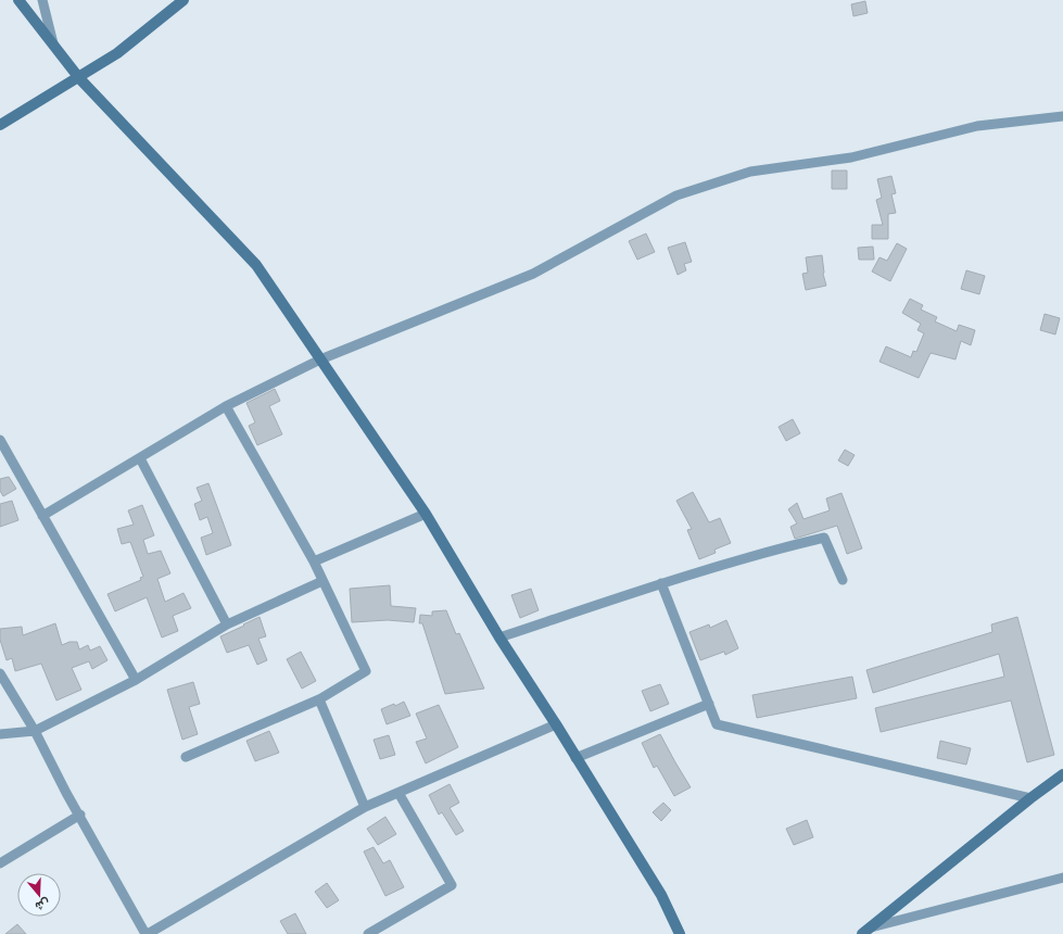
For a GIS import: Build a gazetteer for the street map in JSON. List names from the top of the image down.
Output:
{
  "north": "bottom"
}
